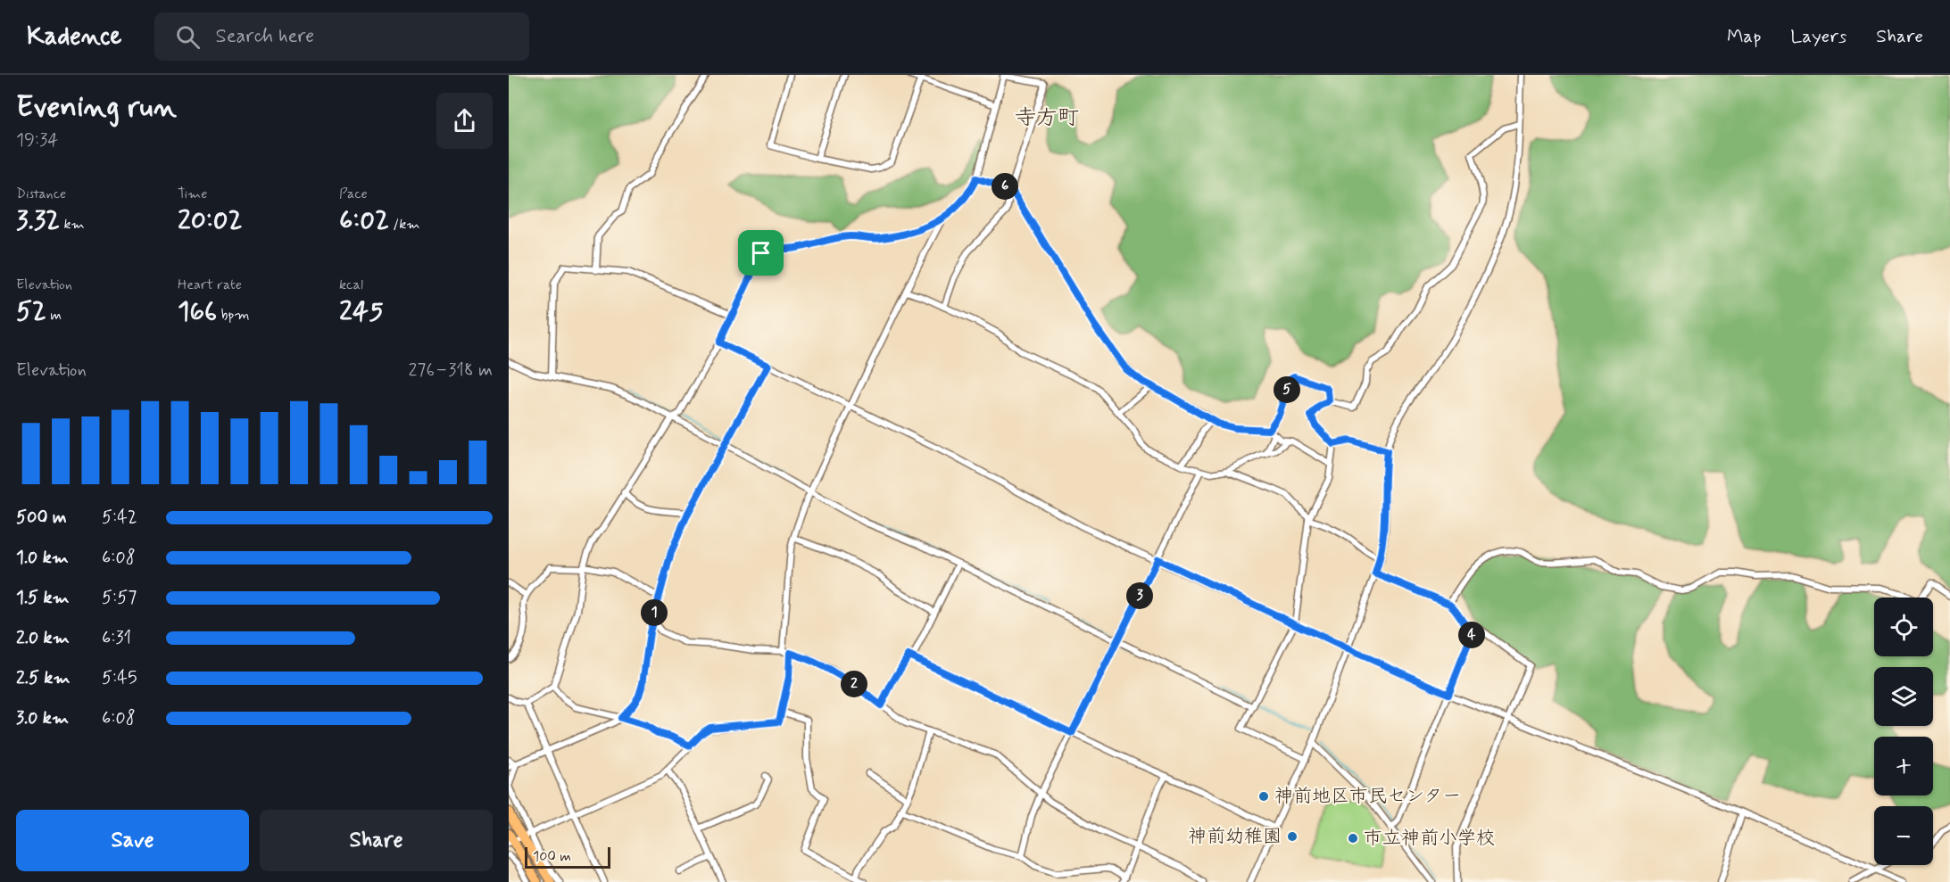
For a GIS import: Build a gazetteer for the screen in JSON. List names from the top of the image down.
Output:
{
  "districts": ["寺方町"],
  "places": ["神前地区市民センター", "神前幼稚園", "市立神前小学校"],
  "scale_bar": "100 m",
  "page": {
    "header": "Kadence",
    "search": "Search here",
    "nav": ["Map", "Layers", "Share"],
    "heading": ["Evening run", "19:34"],
    "stats": [
      ["Distance", "3.32 km"],
      ["Time", "20:02"],
      ["Pace", "6:02 /km"],
      ["Elevation", "52 m"],
      ["Heart rate", "166 bpm"],
      ["kcal", "245"]
    ],
    "pins": [
      "6",
      "5",
      "3",
      "1",
      "4",
      "2"
    ],
    "chart": ["Elevation", "276–318 m"],
    "list": [
      {
        "name": "500 m",
        "note": "5:42"
      },
      {
        "name": "1.0 km",
        "note": "6:08"
      },
      {
        "name": "1.5 km",
        "note": "5:57"
      },
      {
        "name": "2.0 km",
        "note": "6:31"
      },
      {
        "name": "2.5 km",
        "note": "5:45"
      },
      {
        "name": "3.0 km",
        "note": "6:08"
      }
    ],
    "map_buttons": ["+", "−"],
    "buttons": ["Save", "Share"],
    "scale": "100 m"
  }
}
